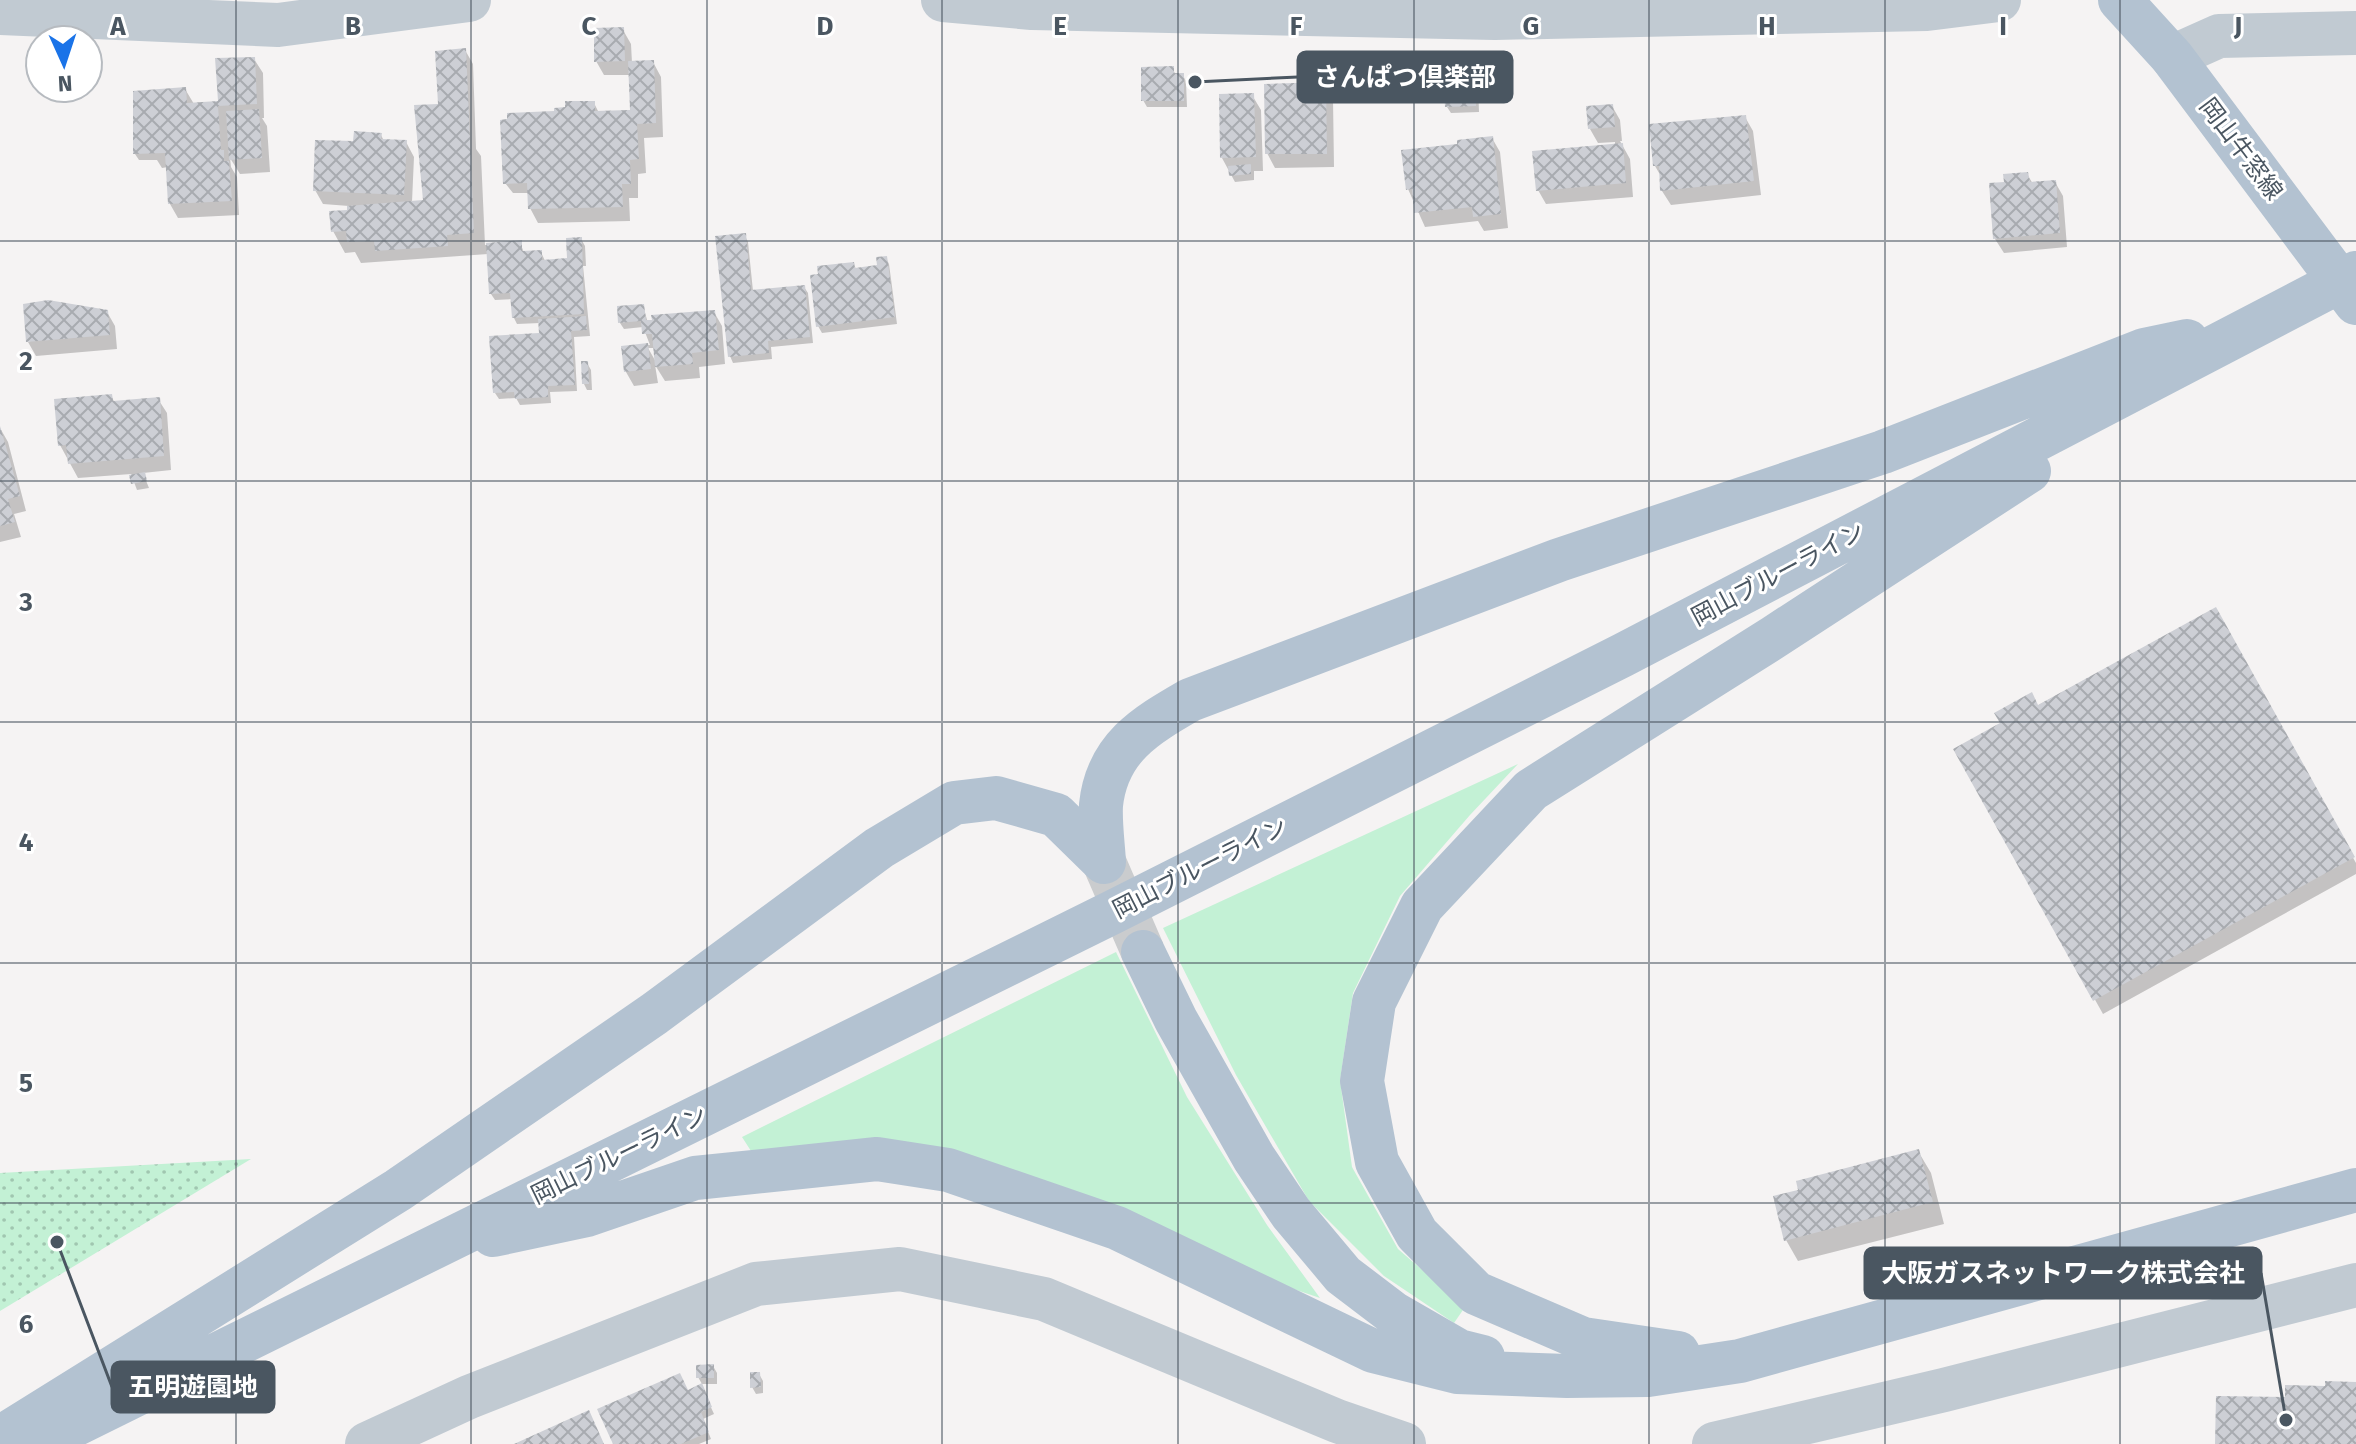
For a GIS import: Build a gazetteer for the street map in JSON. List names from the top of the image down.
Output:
{
  "streets": {
    "main road": ["岡山牛窓線", "岡山ブルーライン"]
  },
  "places": ["さんぱつ倶楽部", "五明遊園地", "大阪ガスネットワーク株式会社"],
  "north": "bottom",
  "grid": {
    "columns": [
      "A",
      "B",
      "C",
      "D",
      "E",
      "F",
      "G",
      "H",
      "I",
      "J"
    ],
    "rows": [
      "2",
      "3",
      "4",
      "5",
      "6"
    ]
  }
}
